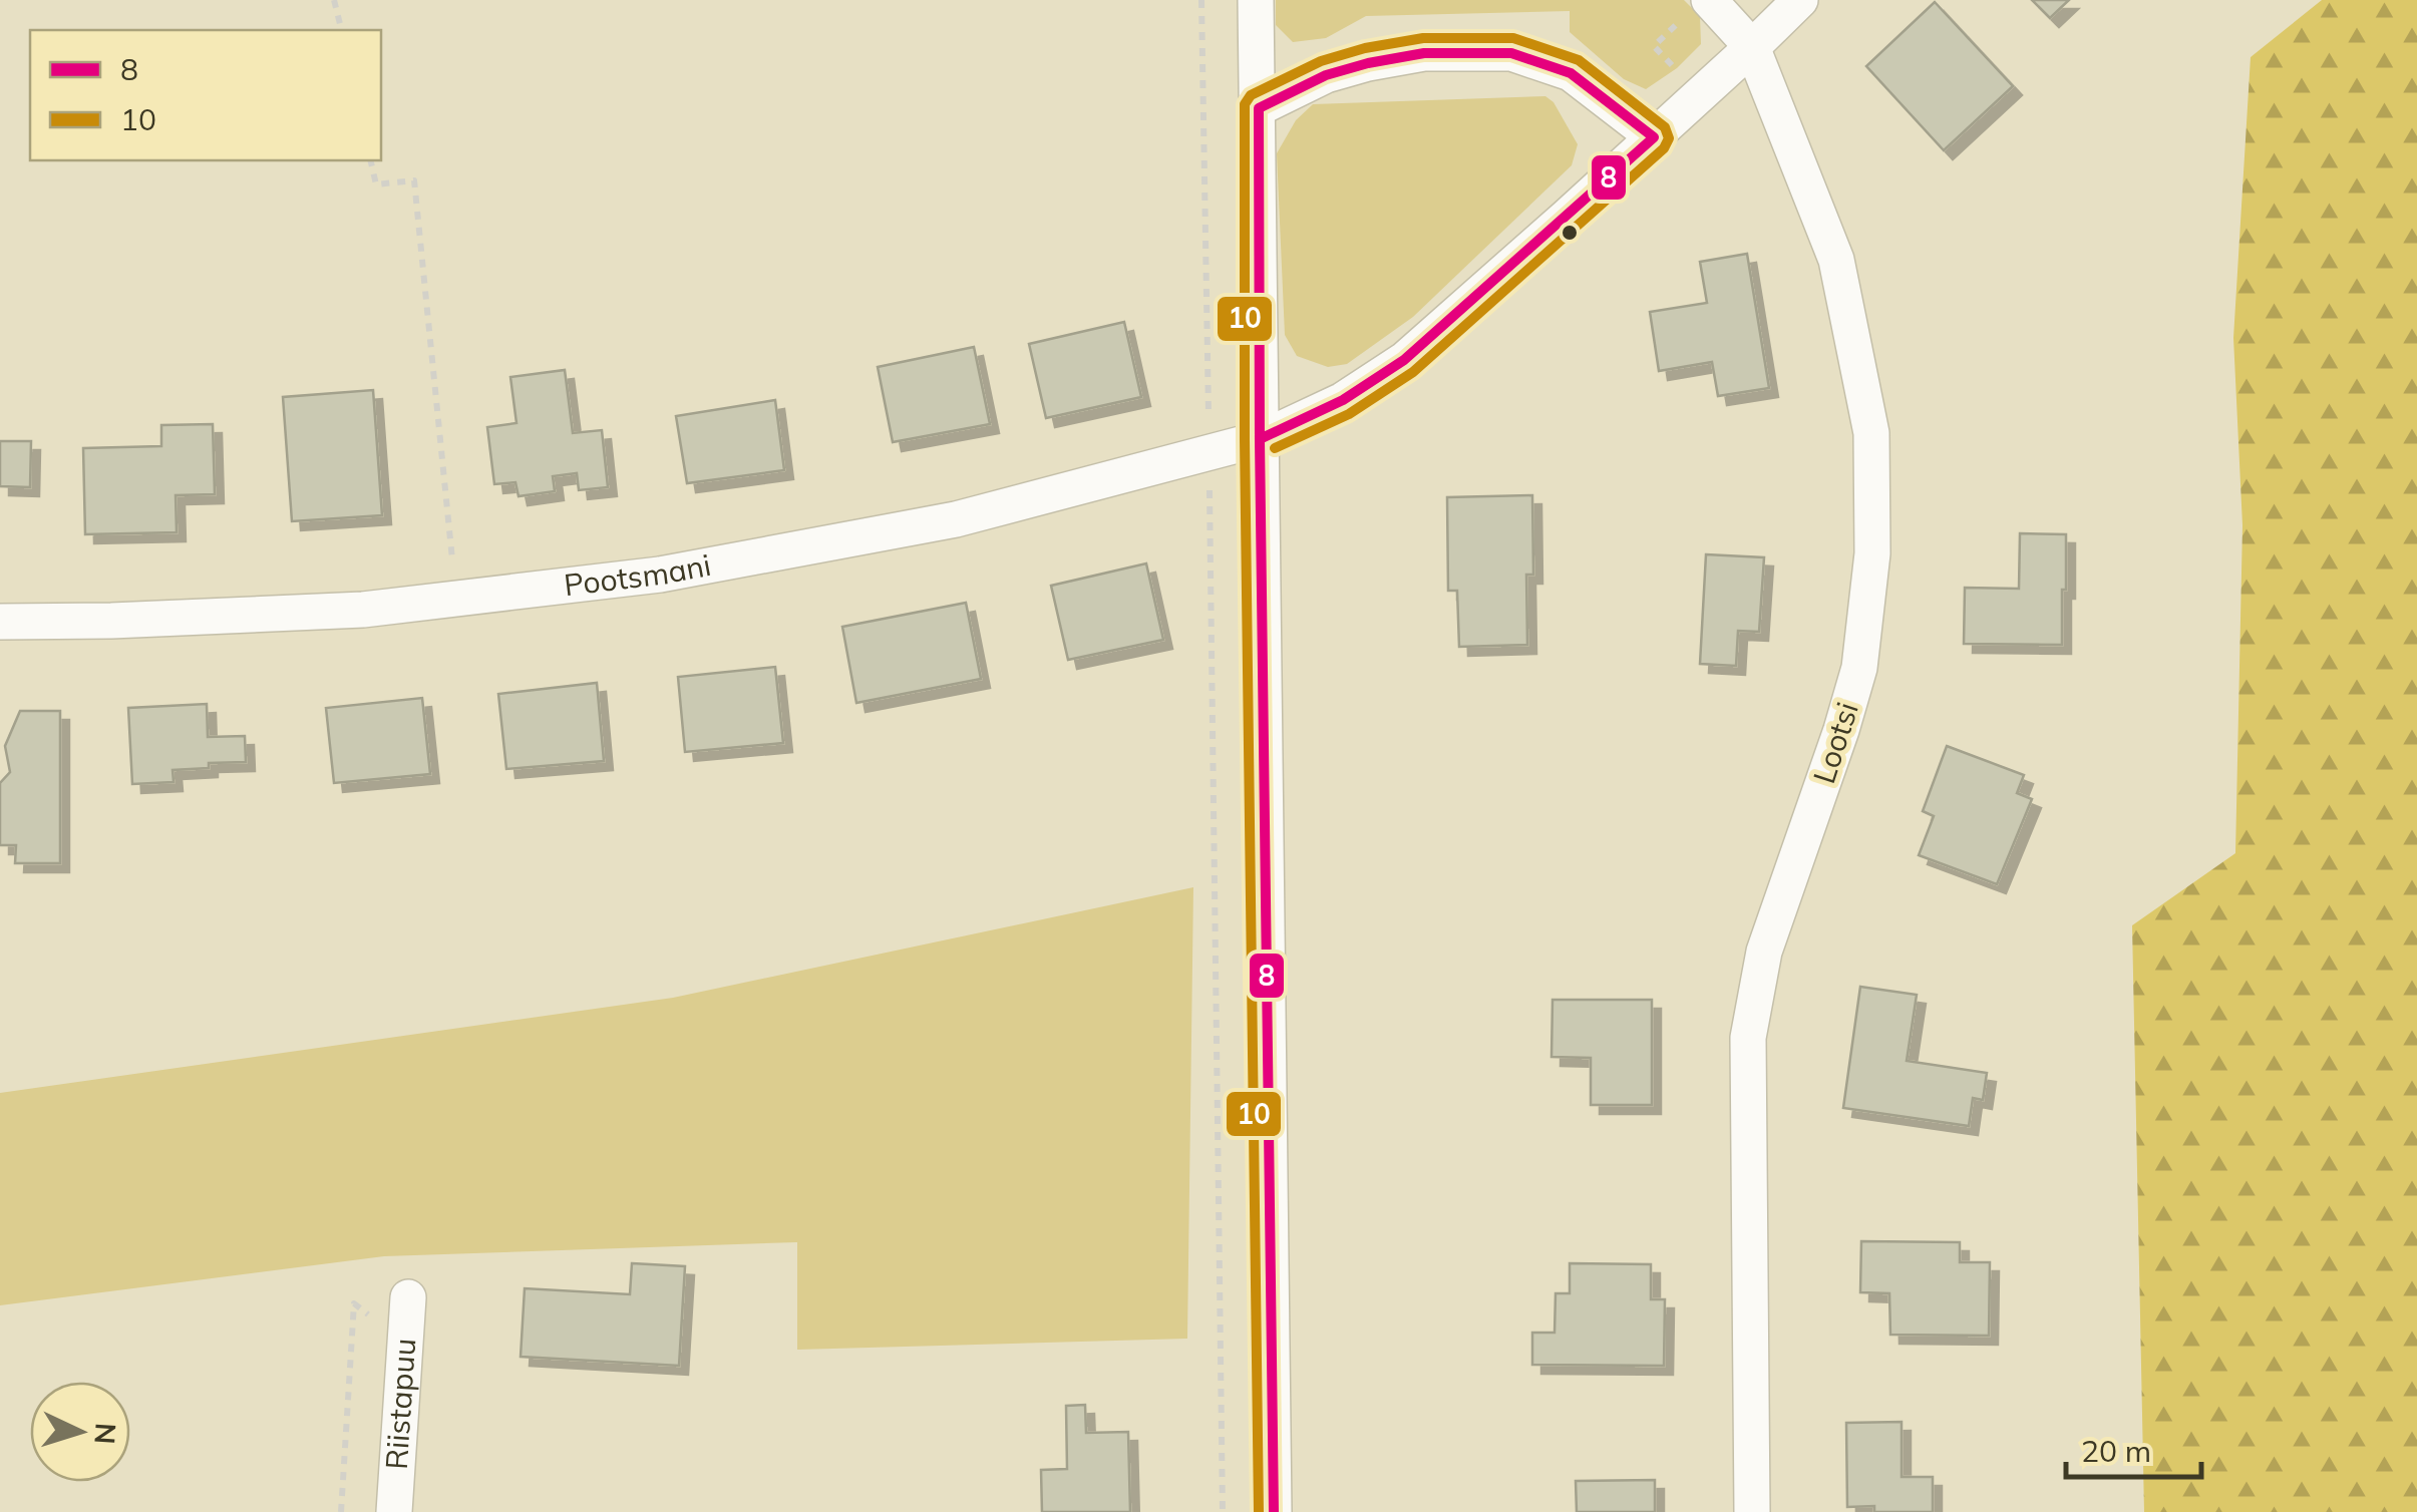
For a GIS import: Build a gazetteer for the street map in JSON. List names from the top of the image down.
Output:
{
  "streets": {
    "street": ["Pootsmani", "Lootsi", "Riistapuu"]
  },
  "crossings": [
    ["Pootsmani", "Lootsi"]
  ],
  "lines": ["transit line 10", "transit line 8"],
  "legend": ["8", "10"],
  "scale_bar": "20 m",
  "north": "right"
}
